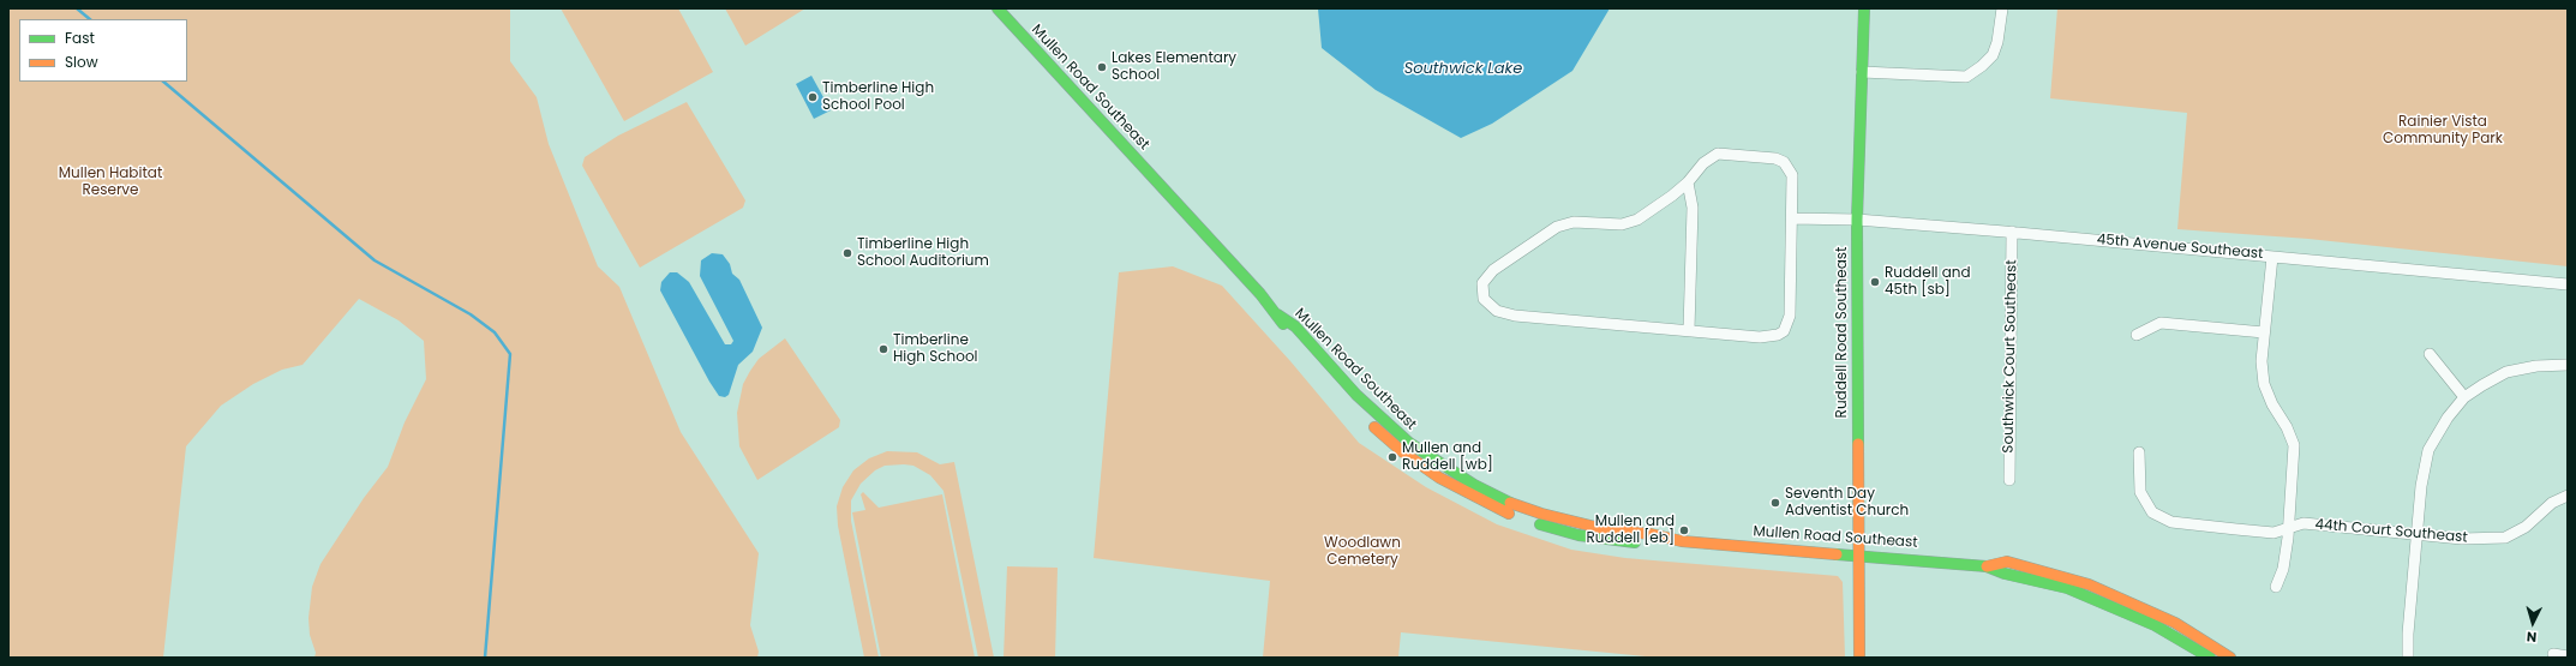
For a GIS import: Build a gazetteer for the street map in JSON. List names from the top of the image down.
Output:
{
  "streets": {
    "street": [
      "Mullen Road Southeast",
      "45th Avenue Southeast",
      "Ruddell Road Southeast",
      "Southwick Court Southeast",
      "44th Court Southeast"
    ]
  },
  "crossings": [
    ["Mullen Road Southeast", "Ruddell Road Southeast"],
    ["45th Avenue Southeast", "Ruddell Road Southeast"],
    ["45th Avenue Southeast", "Southwick Court Southeast"]
  ],
  "water": ["Southwick Lake"],
  "parks": ["Rainier Vista Community Park", "Mullen Habitat Reserve", "Woodlawn Cemetery"],
  "places": [
    "Lakes Elementary School",
    "Timberline High School Pool",
    "Timberline High School Auditorium",
    "Ruddell and 45th [sb]",
    "Timberline High School",
    "Mullen and Ruddell [wb]",
    "Seventh Day Adventist Church",
    "Mullen and Ruddell [eb]"
  ],
  "legend": ["Fast", "Slow"],
  "north": "bottom"
}
